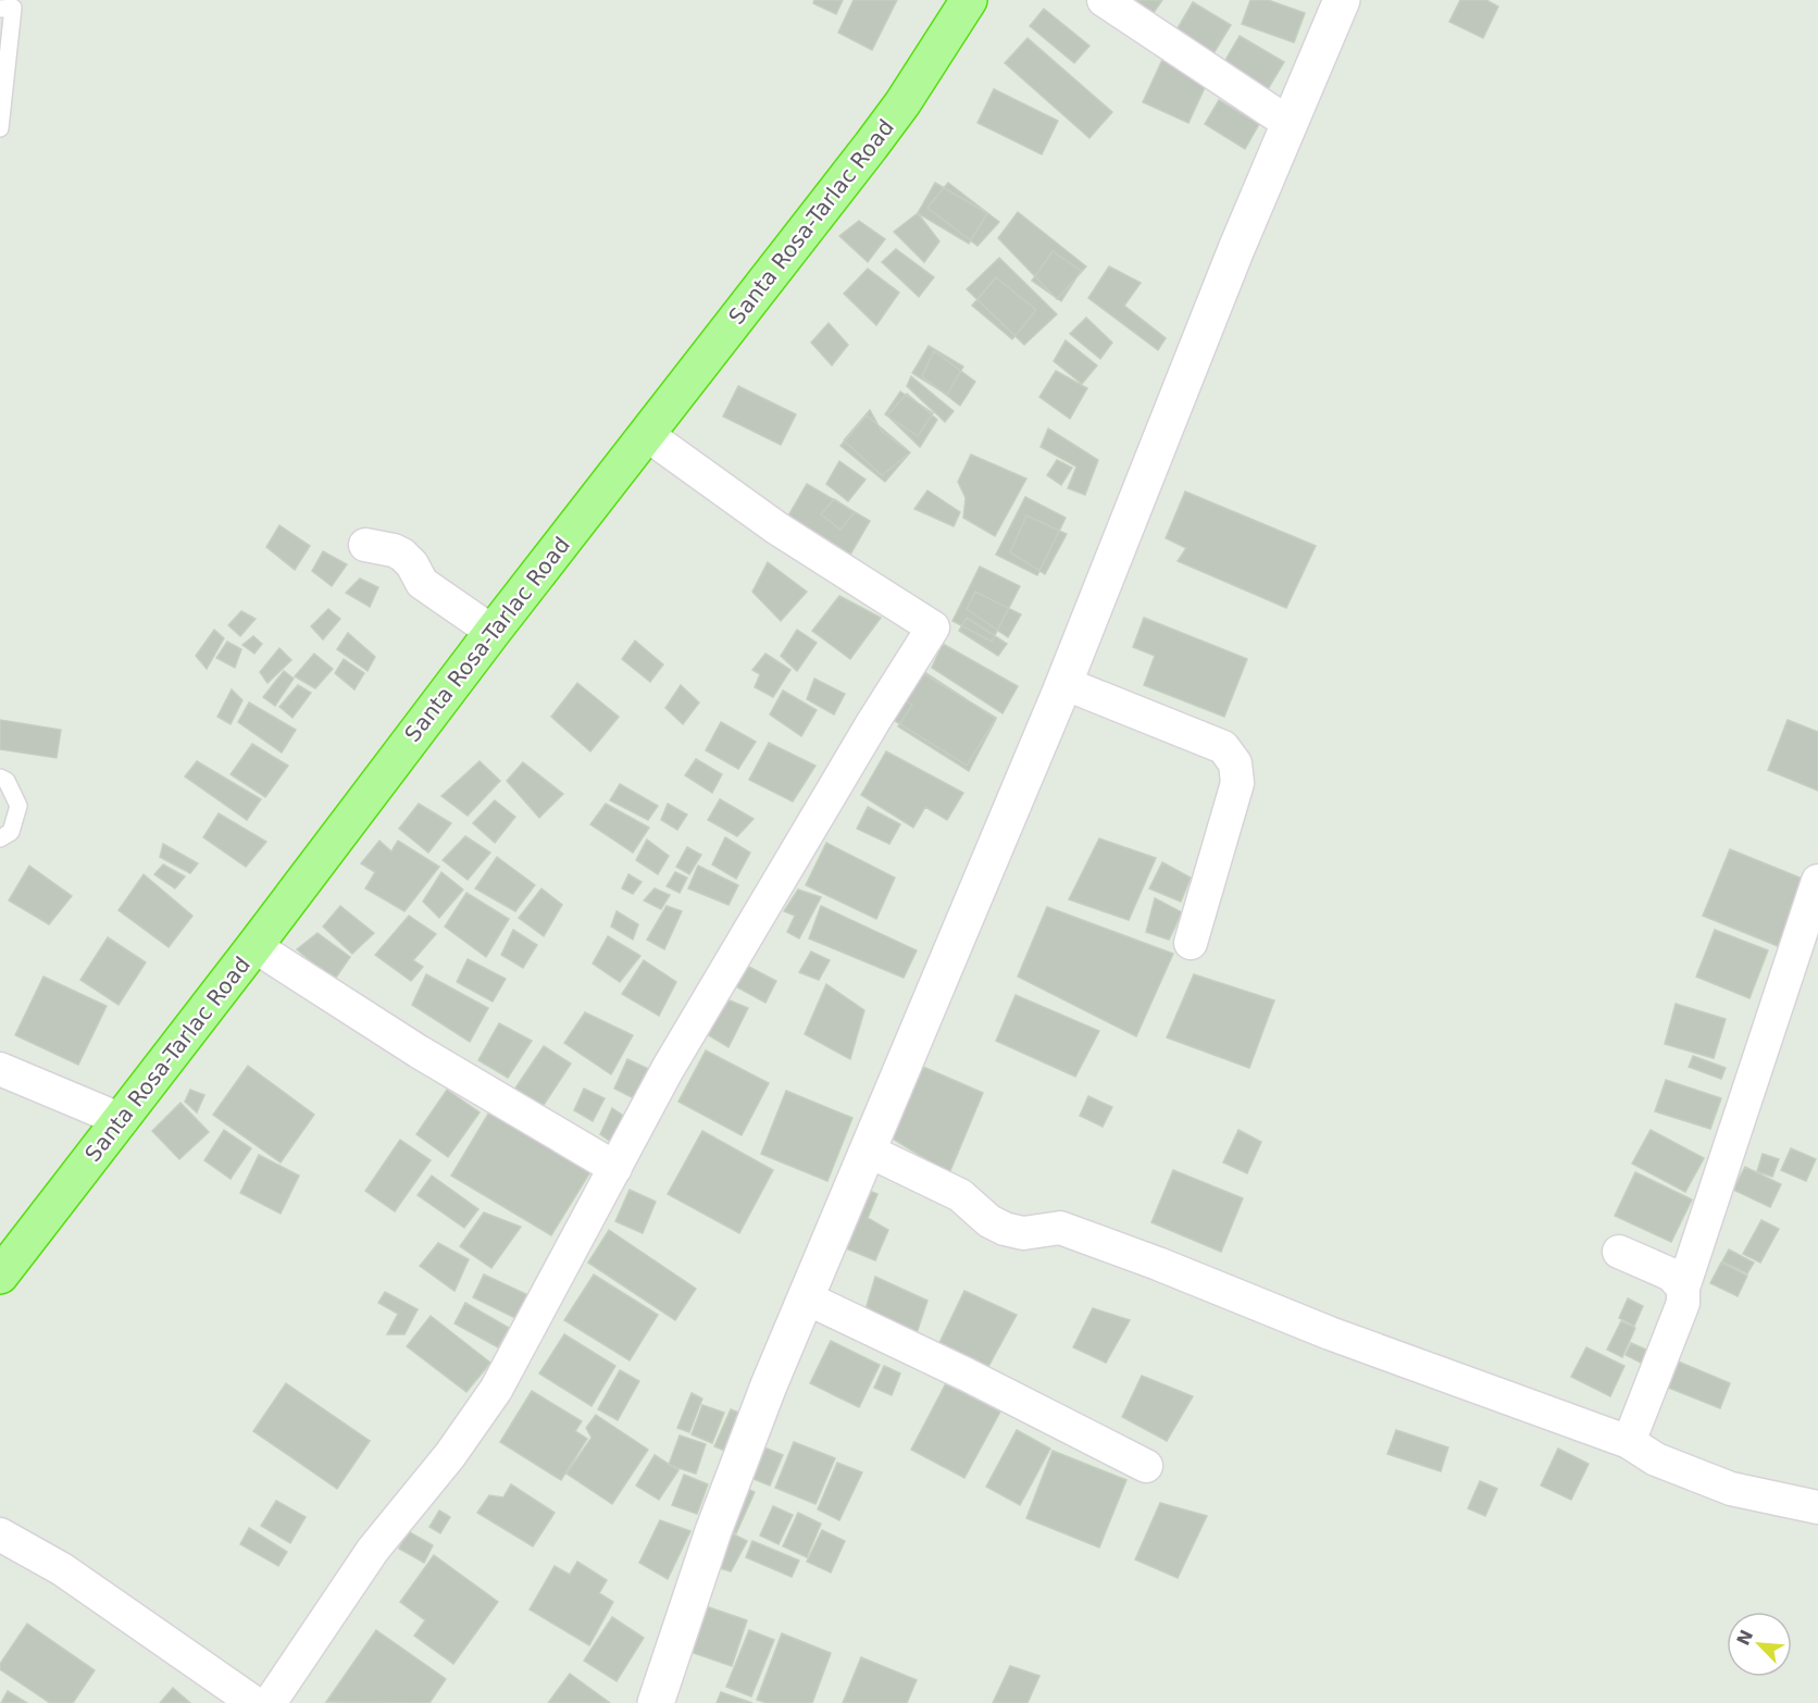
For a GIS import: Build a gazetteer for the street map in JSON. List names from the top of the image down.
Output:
{
  "streets": {
    "highway": ["Santa Rosa-Tarlac Road"]
  },
  "north": "top left"
}
